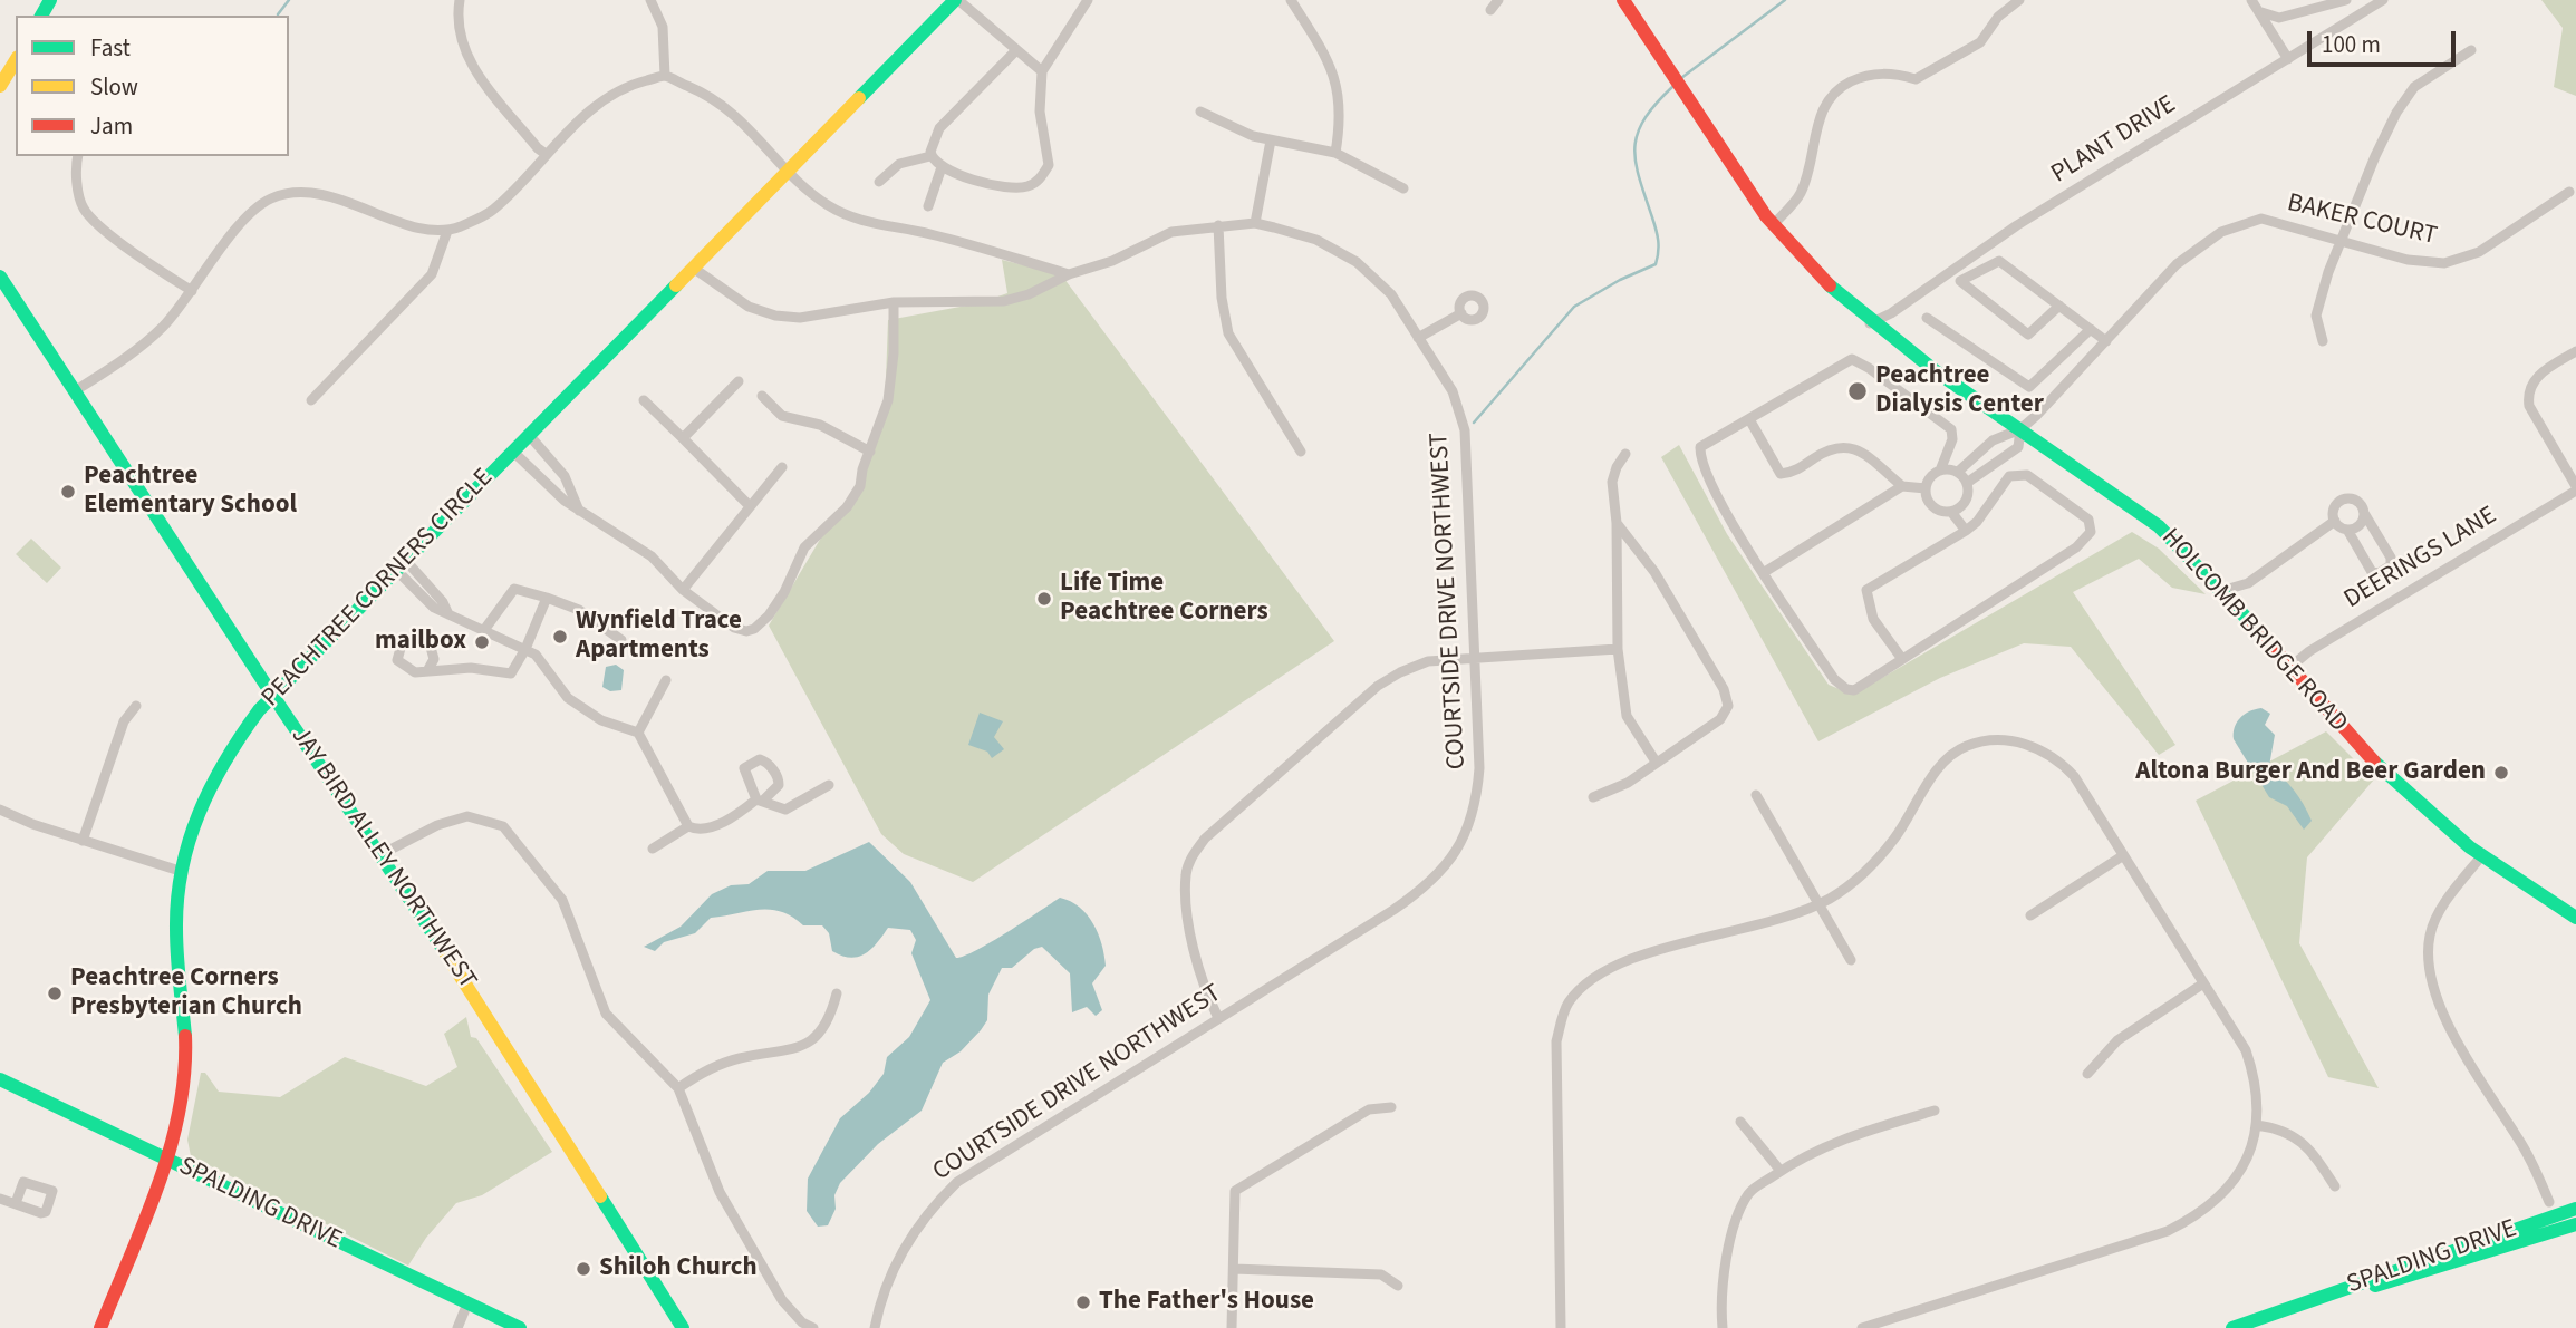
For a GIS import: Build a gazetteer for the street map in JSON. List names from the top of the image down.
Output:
{
  "streets": {
    "street": [
      "PLANT DRIVE",
      "BAKER COURT",
      "DEERINGS LANE",
      "PEACHTREE CORNERS CIRCLE",
      "COURTSIDE DRIVE NORTHWEST",
      "HOLCOMB BRIDGE ROAD",
      "JAY BIRD ALLEY NORTHWEST",
      "SPALDING DRIVE"
    ]
  },
  "crossings": [
    ["PLANT DRIVE", "HOLCOMB BRIDGE ROAD"],
    ["BAKER COURT", "HOLCOMB BRIDGE ROAD"],
    ["DEERINGS LANE", "HOLCOMB BRIDGE ROAD"],
    ["PEACHTREE CORNERS CIRCLE", "COURTSIDE DRIVE NORTHWEST"],
    ["PEACHTREE CORNERS CIRCLE", "JAY BIRD ALLEY NORTHWEST"],
    ["PEACHTREE CORNERS CIRCLE", "SPALDING DRIVE"]
  ],
  "places": [
    "Peachtree Dialysis Center",
    "Peachtree Elementary School",
    "Life Time Peachtree Corners",
    "Wynfield Trace Apartments",
    "mailbox",
    "Altona Burger And Beer Garden",
    "Peachtree Corners Presbyterian Church",
    "Shiloh Church",
    "The Father's House"
  ],
  "legend": ["Fast", "Slow", "Jam"],
  "scale_bar": "100 m"
}
